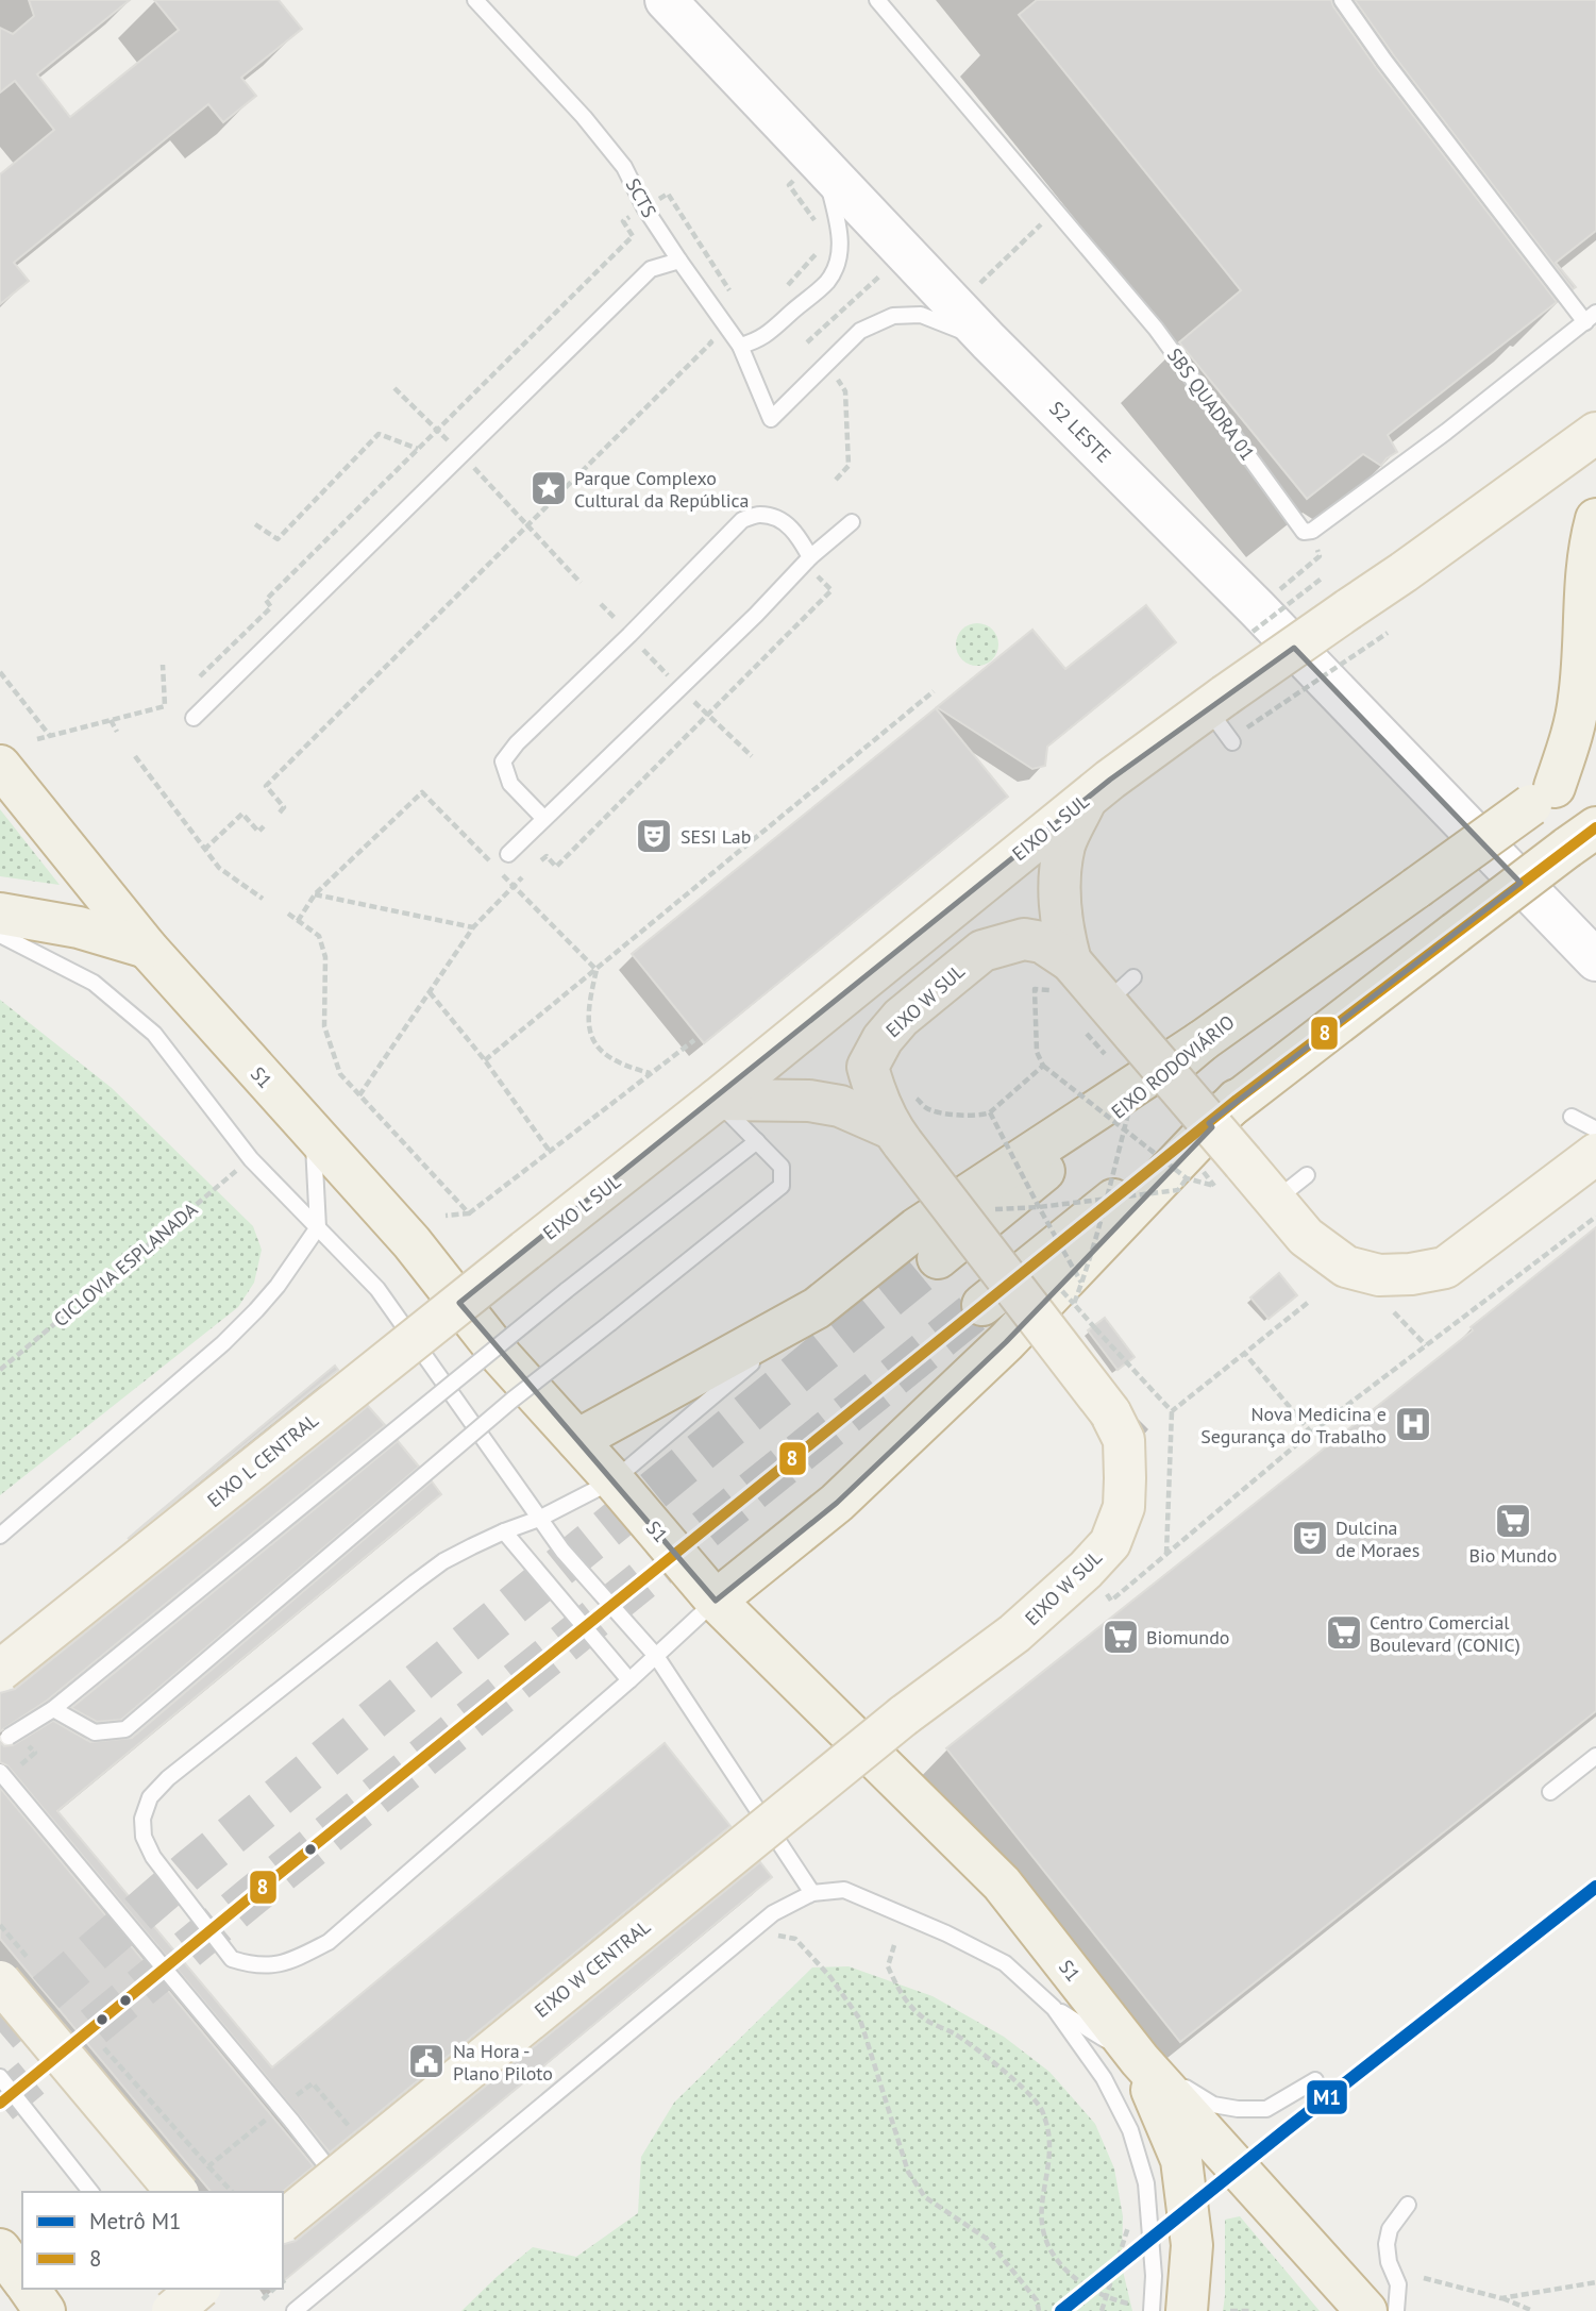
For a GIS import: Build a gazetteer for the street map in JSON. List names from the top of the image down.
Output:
{
  "streets": {
    "highway": ["EIXO RODOVIÁRIO", "S1"],
    "main road": [
      "S2 LESTE",
      "EIXO L SUL",
      "EIXO W SUL",
      "EIXO L CENTRAL",
      "EIXO W CENTRAL"
    ],
    "lane": ["SCTS", "SBS QUADRA 01"],
    "path": ["CICLOVIA ESPLANADA"]
  },
  "crossings": [
    ["SCTS", "S2 LESTE"],
    ["EIXO L SUL", "EIXO L CENTRAL"],
    ["EIXO W SUL", "EIXO W CENTRAL"]
  ],
  "places": {
    "place": ["Parque Complexo Cultural da República"],
    "theatre": ["SESI Lab", "Dulcina de Moraes"],
    "hospital": ["Nova Medicina e Segurança do Trabalho"],
    "supermarket": ["Bio Mundo", "Centro Comercial Boulevard (CONIC)", "Biomundo"],
    "public building": ["Na Hora - Plano Piloto"]
  },
  "lines": ["transit line 8", "metro line M1"],
  "legend": ["Metrô M1", "8"]
}
